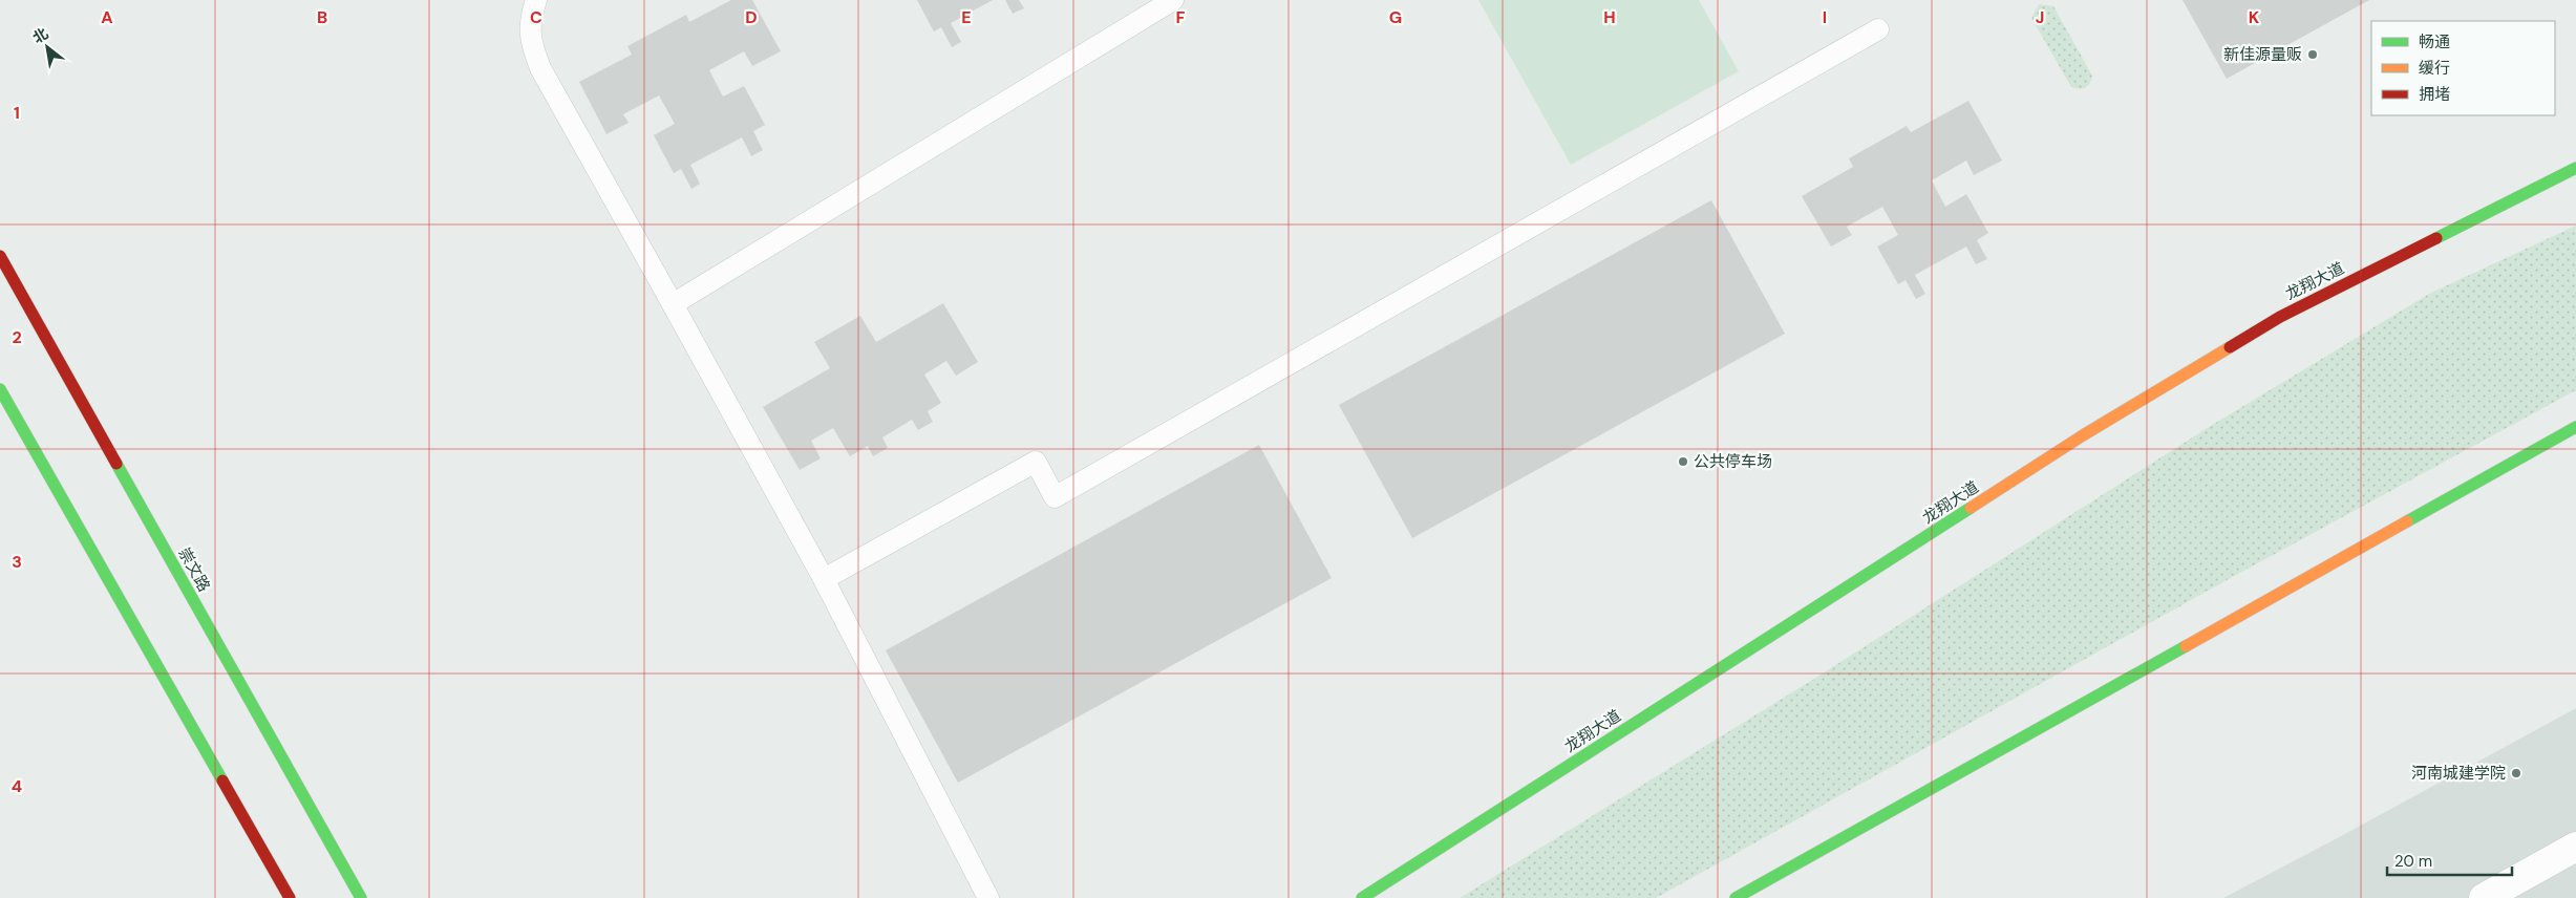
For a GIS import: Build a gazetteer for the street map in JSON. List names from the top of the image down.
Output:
{
  "streets": {
    "main road": ["龙翔大道", "崇文路"]
  },
  "places": ["新佳源量贩", "公共停车场", "河南城建学院"],
  "legend": ["畅通", "缓行", "拥堵"],
  "scale_bar": "20 m",
  "north": "top left",
  "grid": {
    "columns": [
      "A",
      "B",
      "C",
      "D",
      "E",
      "F",
      "G",
      "H",
      "I",
      "J",
      "K"
    ],
    "rows": [
      "1",
      "2",
      "3",
      "4"
    ]
  }
}
